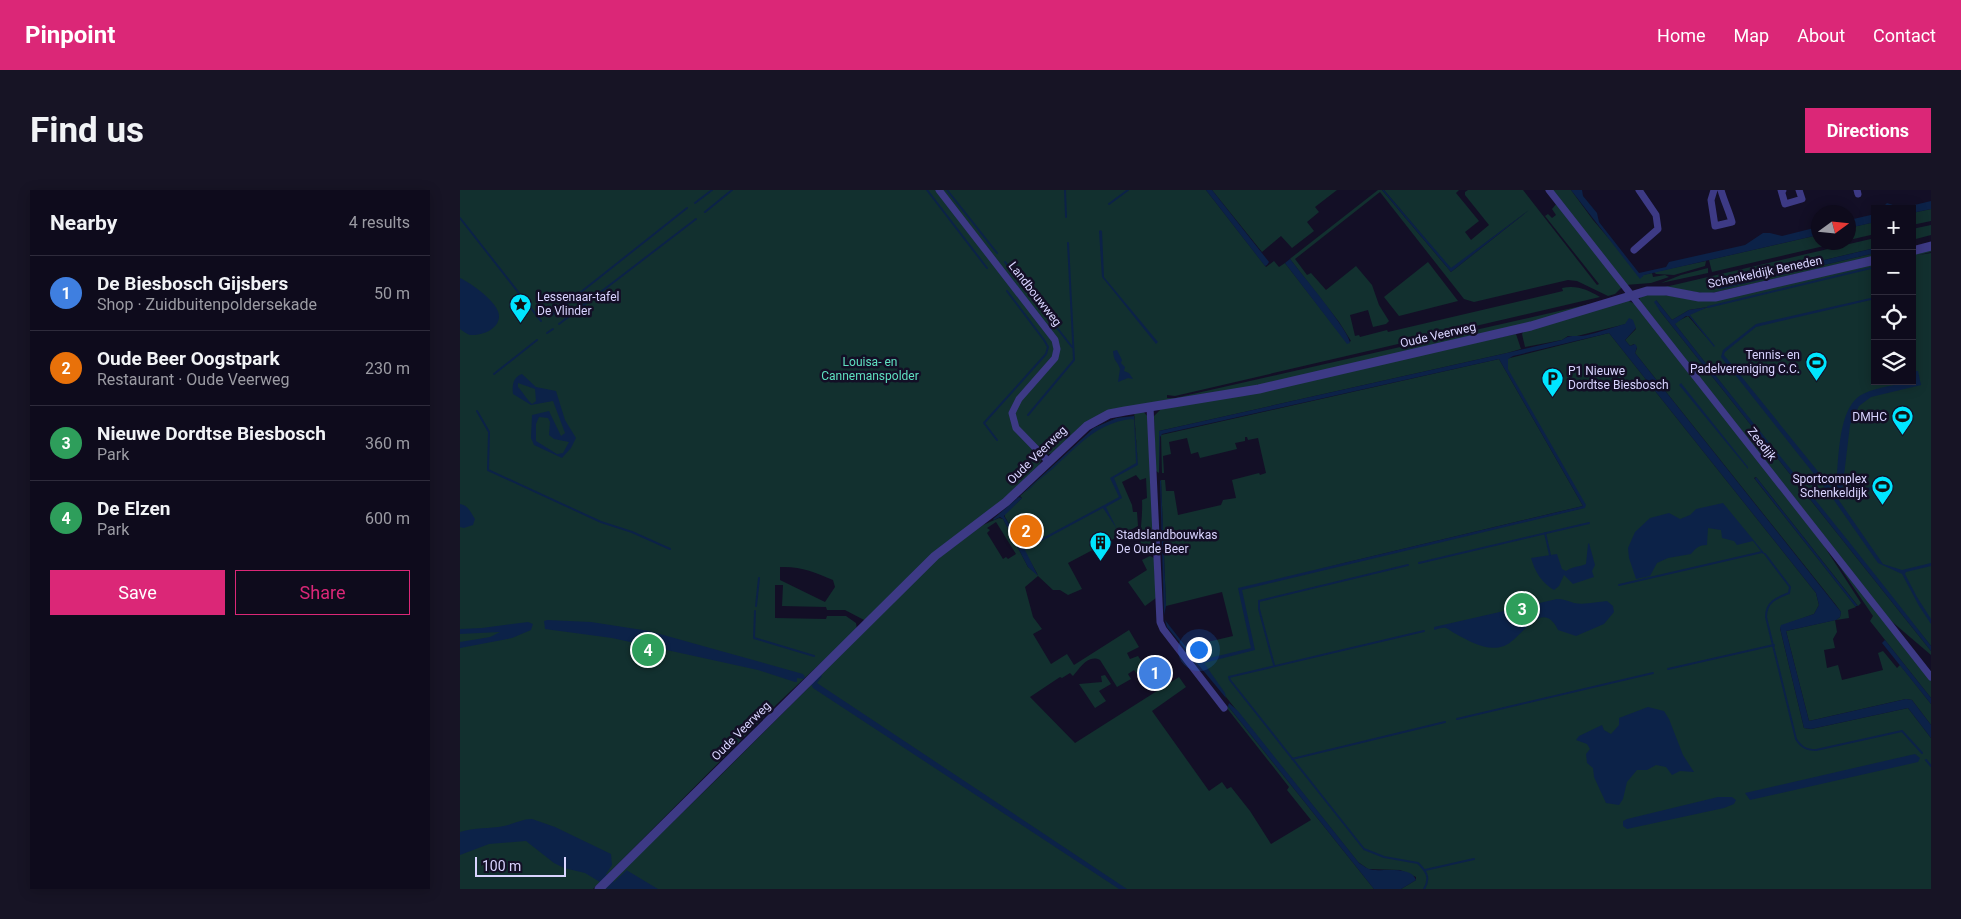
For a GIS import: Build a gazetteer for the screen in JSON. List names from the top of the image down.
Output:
{
  "streets": {
    "street": [
      "Schenkeldijk Beneden",
      "Landbouwweg",
      "Oude Veerweg",
      "Zeedijk"
    ]
  },
  "crossings": [
    ["Schenkeldijk Beneden", "Oude Veerweg"],
    ["Schenkeldijk Beneden", "Zeedijk"],
    ["Landbouwweg", "Oude Veerweg"],
    ["Oude Veerweg", "Zeedijk"]
  ],
  "parks": ["Louisa- en Cannemanspolder"],
  "places": {
    "place": ["Lessenaar-tafel De Vlinder"],
    "sports": ["Tennis- en Padelvereniging C.C.", "DMHC", "Sportcomplex Schenkeldijk"],
    "parking": ["P1 Nieuwe Dordtse Biesbosch"],
    "building": ["Stadslandbouwkas De Oude Beer"]
  },
  "scale_bar": "100 m",
  "north": "right",
  "page": {
    "header": "Pinpoint",
    "nav": [
      "Home",
      "Map",
      "About",
      "Contact"
    ],
    "buttons": [
      "Directions",
      ["Save", "Share"]
    ],
    "title": "Find us",
    "heading": ["Nearby", "4 results"],
    "map_buttons": ["+", "−"],
    "list": [
      {
        "mark": "1",
        "name": "De Biesbosch Gijsbers",
        "note": "Shop · Zuidbuitenpoldersekade",
        "value": "50 m"
      },
      {
        "mark": "2",
        "name": "Oude Beer Oogstpark",
        "note": "Restaurant · Oude Veerweg",
        "value": "230 m"
      },
      {
        "mark": "3",
        "name": "Nieuwe Dordtse Biesbosch",
        "note": "Park",
        "value": "360 m"
      },
      {
        "mark": "4",
        "name": "De Elzen",
        "note": "Park",
        "value": "600 m"
      }
    ],
    "pins": [
      "2",
      "3",
      "4",
      "1"
    ],
    "scale": "100 m"
  }
}
